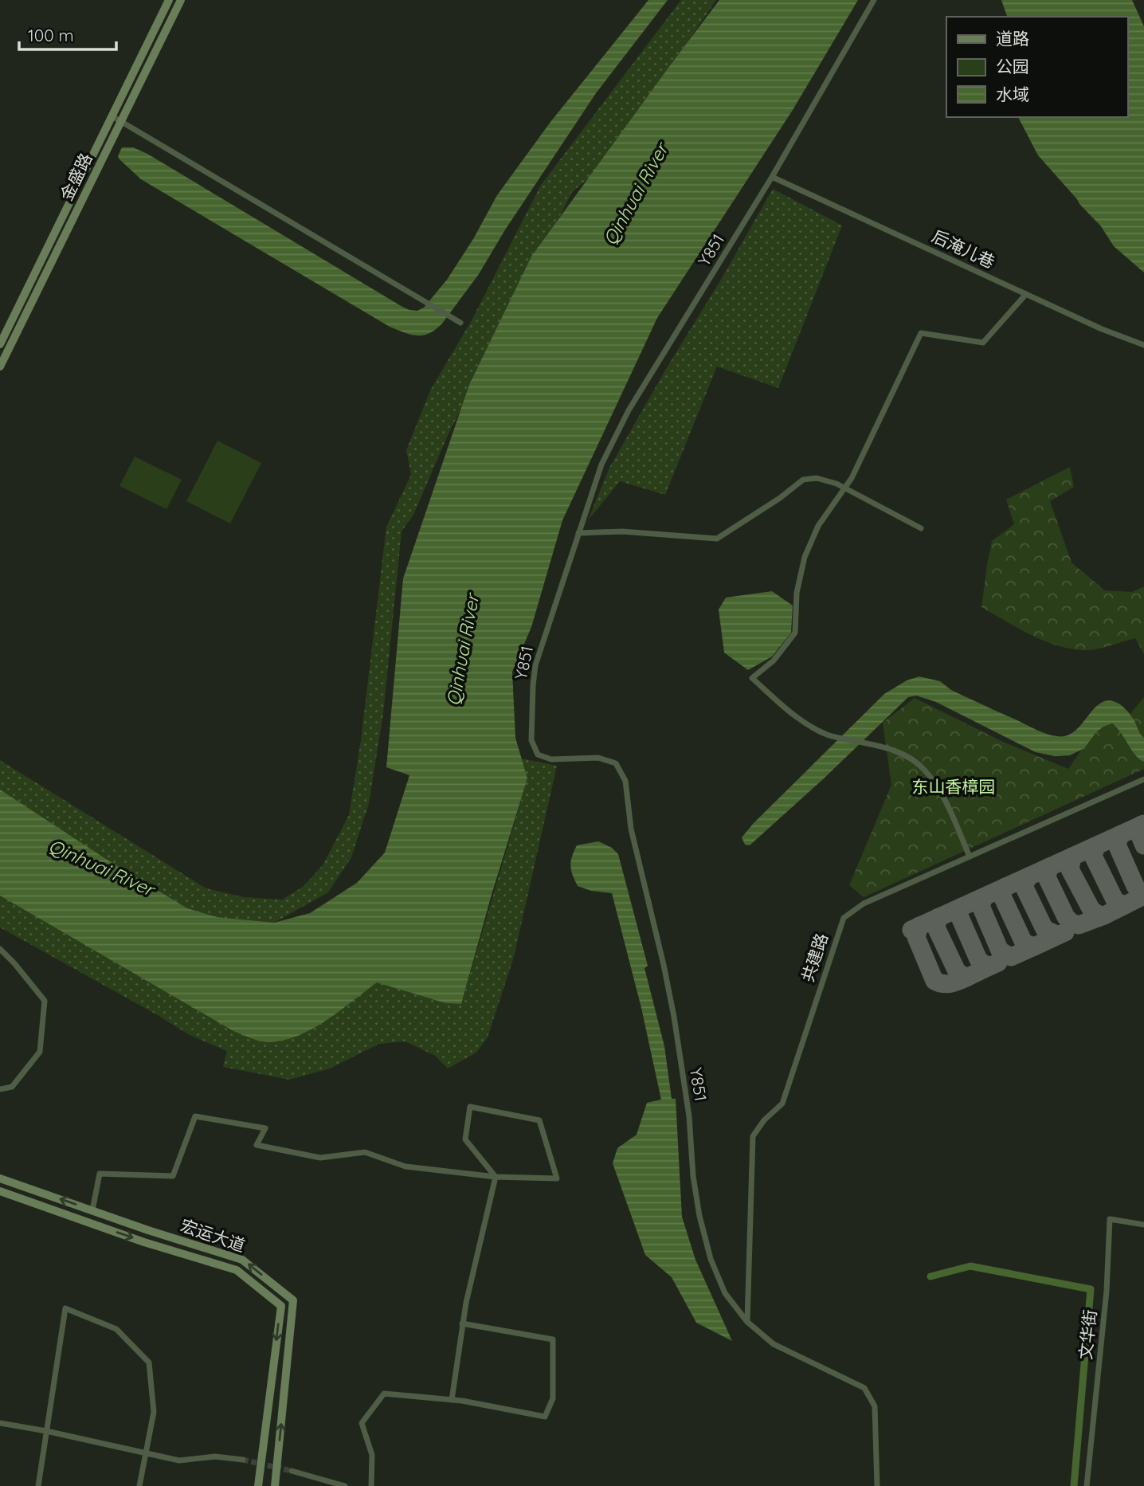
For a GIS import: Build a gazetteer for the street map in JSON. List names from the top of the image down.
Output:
{
  "streets": {
    "main road": ["金盛路", "宏运大道"],
    "street": [
      "后淹儿巷",
      "Y851",
      "共建路",
      "文华街"
    ]
  },
  "crossings": [
    ["后淹儿巷", "Y851"],
    ["Y851", "共建路"]
  ],
  "water": ["Qinhuai River"],
  "parks": ["东山香樟园"],
  "legend": ["道路", "公园", "水域"],
  "scale_bar": "100 m"
}
